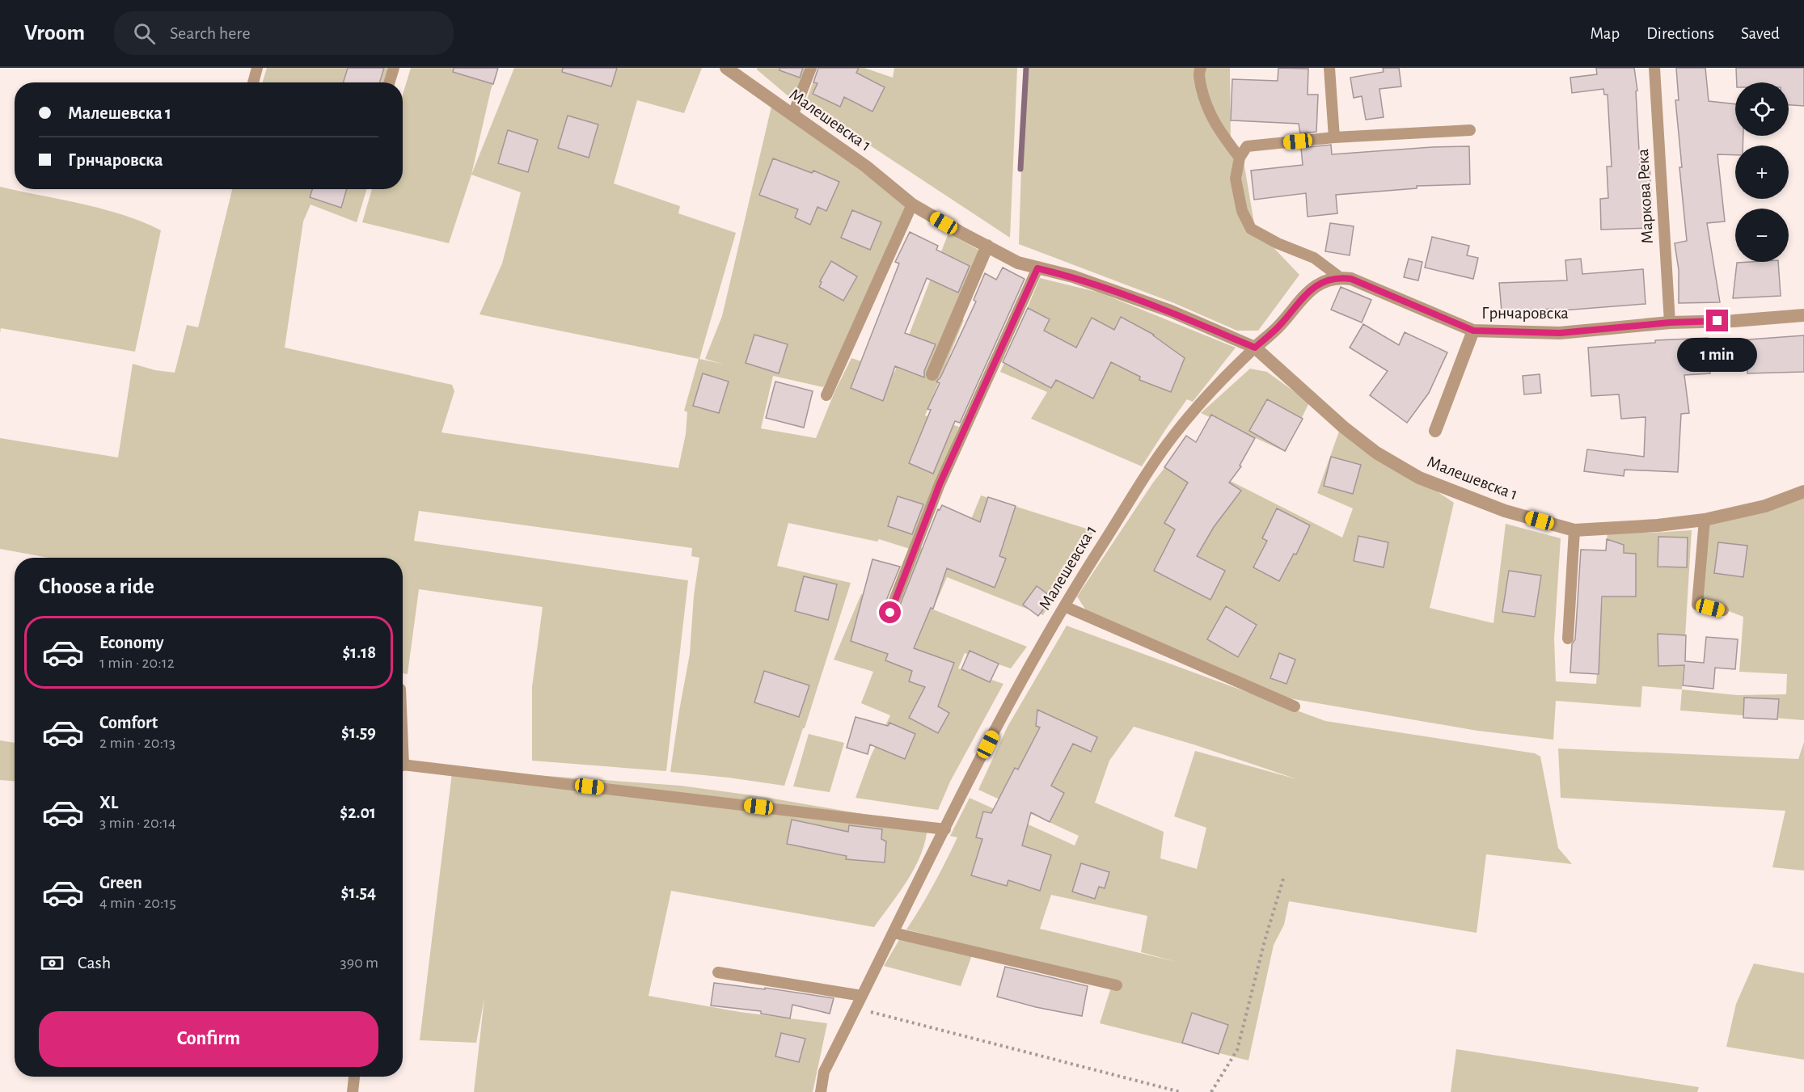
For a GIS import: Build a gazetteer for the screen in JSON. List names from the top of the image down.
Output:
{
  "streets": {
    "street": ["Малешевска 1", "Грнчаровска"],
    "lane": ["Маркова Река"]
  },
  "crossings": [
    ["Маркова Река", "Грнчаровска"]
  ],
  "page": {
    "header": "Vroom",
    "search": "Search here",
    "nav": ["Map", "Directions", "Saved"],
    "map_buttons": ["+", "−"],
    "banner": ["Малешевска 1", "Грнчаровска"],
    "bubble": "1 min",
    "heading": "Choose a ride",
    "list": [
      {
        "name": "Economy",
        "note": "1 min · 20:12",
        "value": "$1.18"
      },
      {
        "name": "Comfort",
        "note": "2 min · 20:13",
        "value": "$1.59"
      },
      {
        "name": "XL",
        "note": "3 min · 20:14",
        "value": "$2.01"
      },
      {
        "name": "Green",
        "note": "4 min · 20:15",
        "value": "$1.54"
      }
    ],
    "pay": ["Cash", "390 m"],
    "buttons": "Confirm"
  }
}
